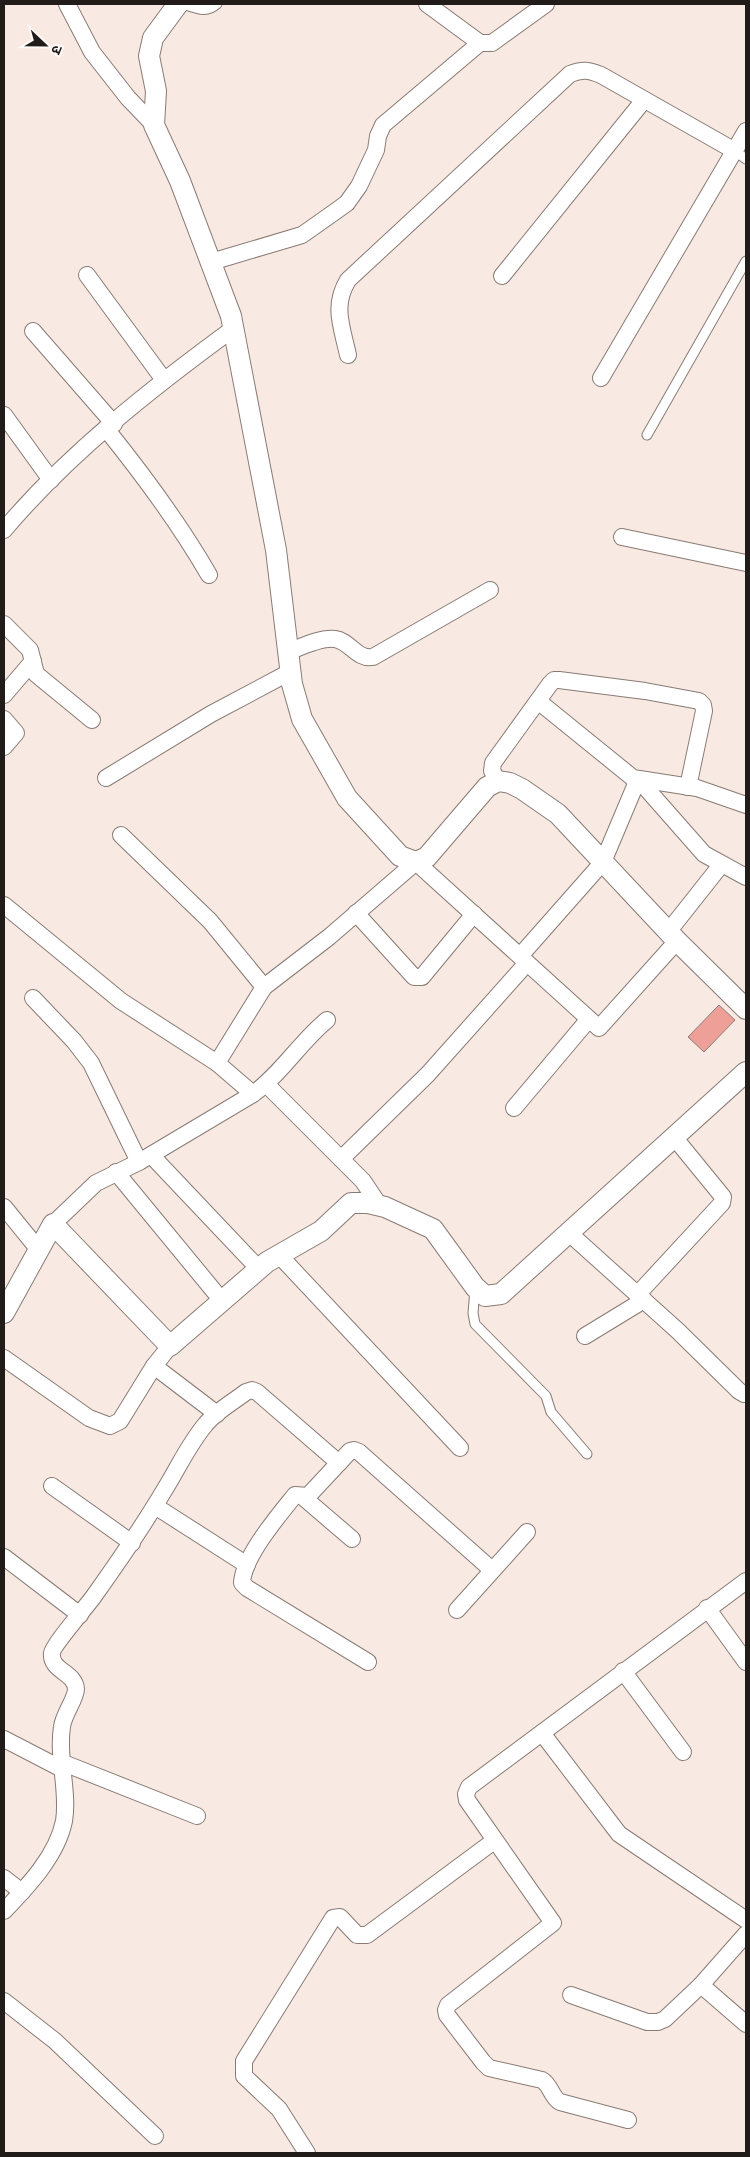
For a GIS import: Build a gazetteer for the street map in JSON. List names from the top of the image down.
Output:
{
  "north": "right"
}
